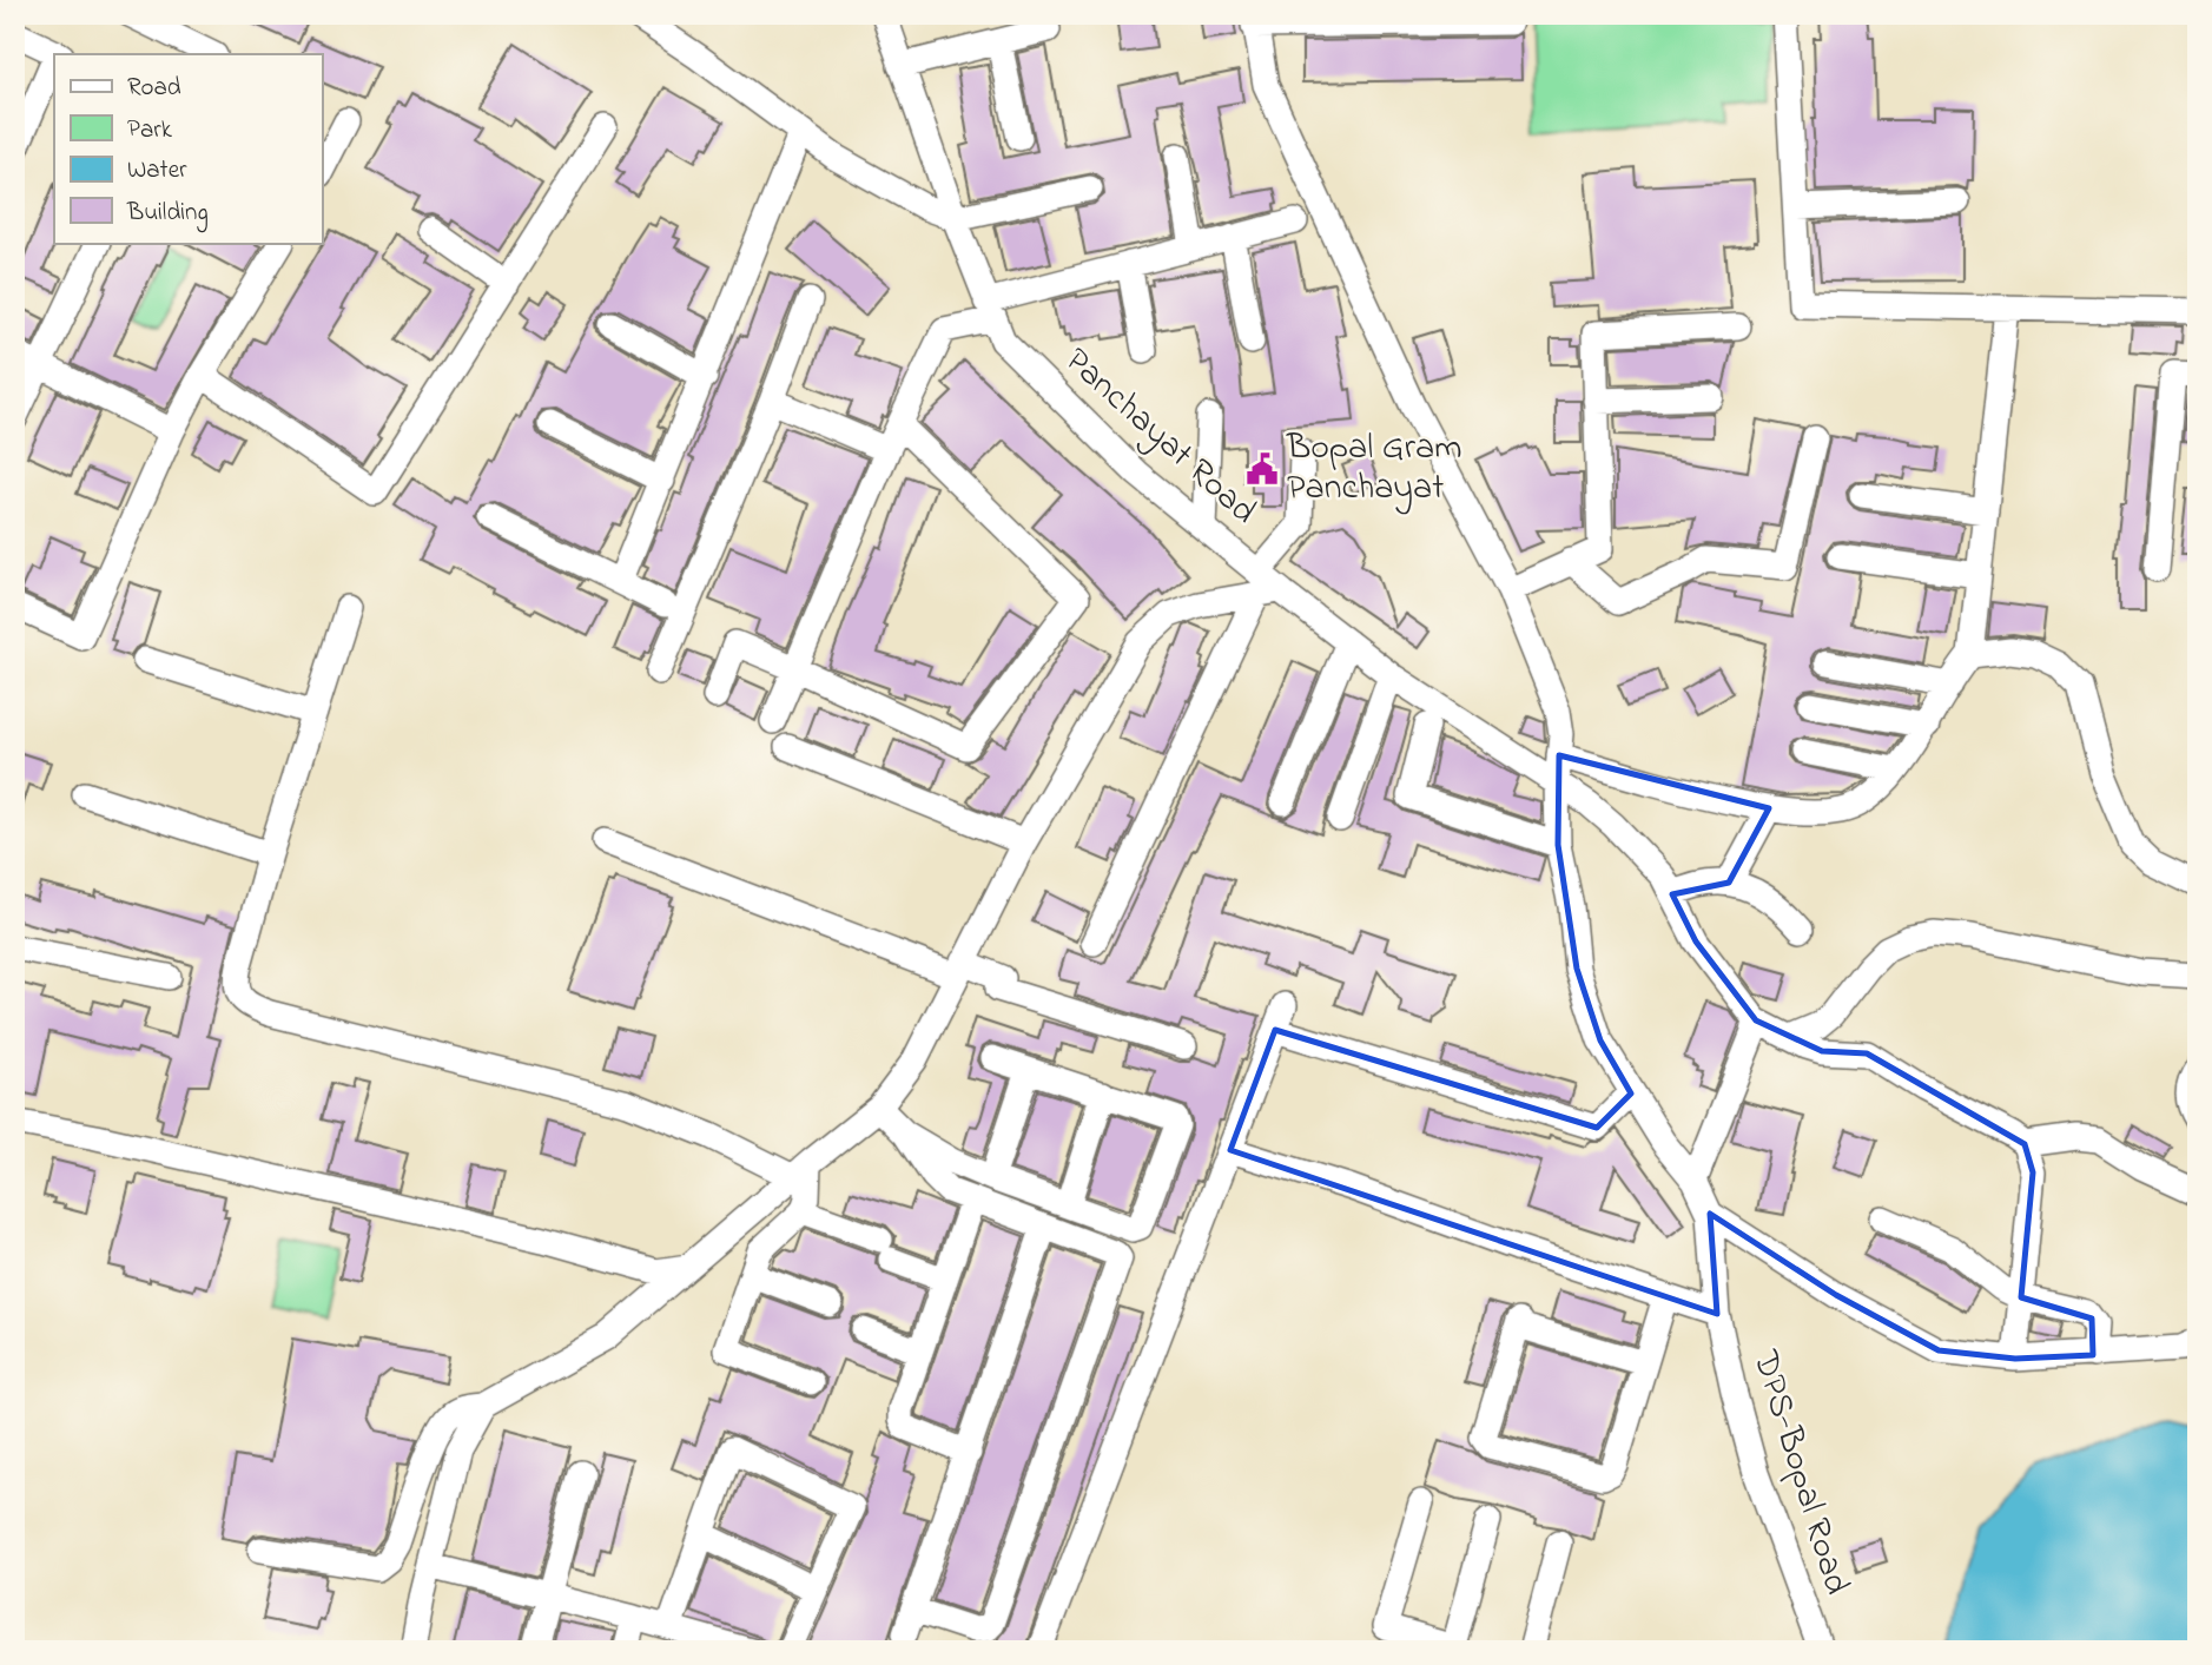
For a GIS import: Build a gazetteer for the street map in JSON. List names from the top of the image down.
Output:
{
  "streets": {
    "street": ["Panchayat Road", "DPS-Bopal Road"]
  },
  "places": {
    "public building": ["Bopal Gram Panchayat"]
  },
  "legend": [
    "Road",
    "Park",
    "Water",
    "Building"
  ]
}
